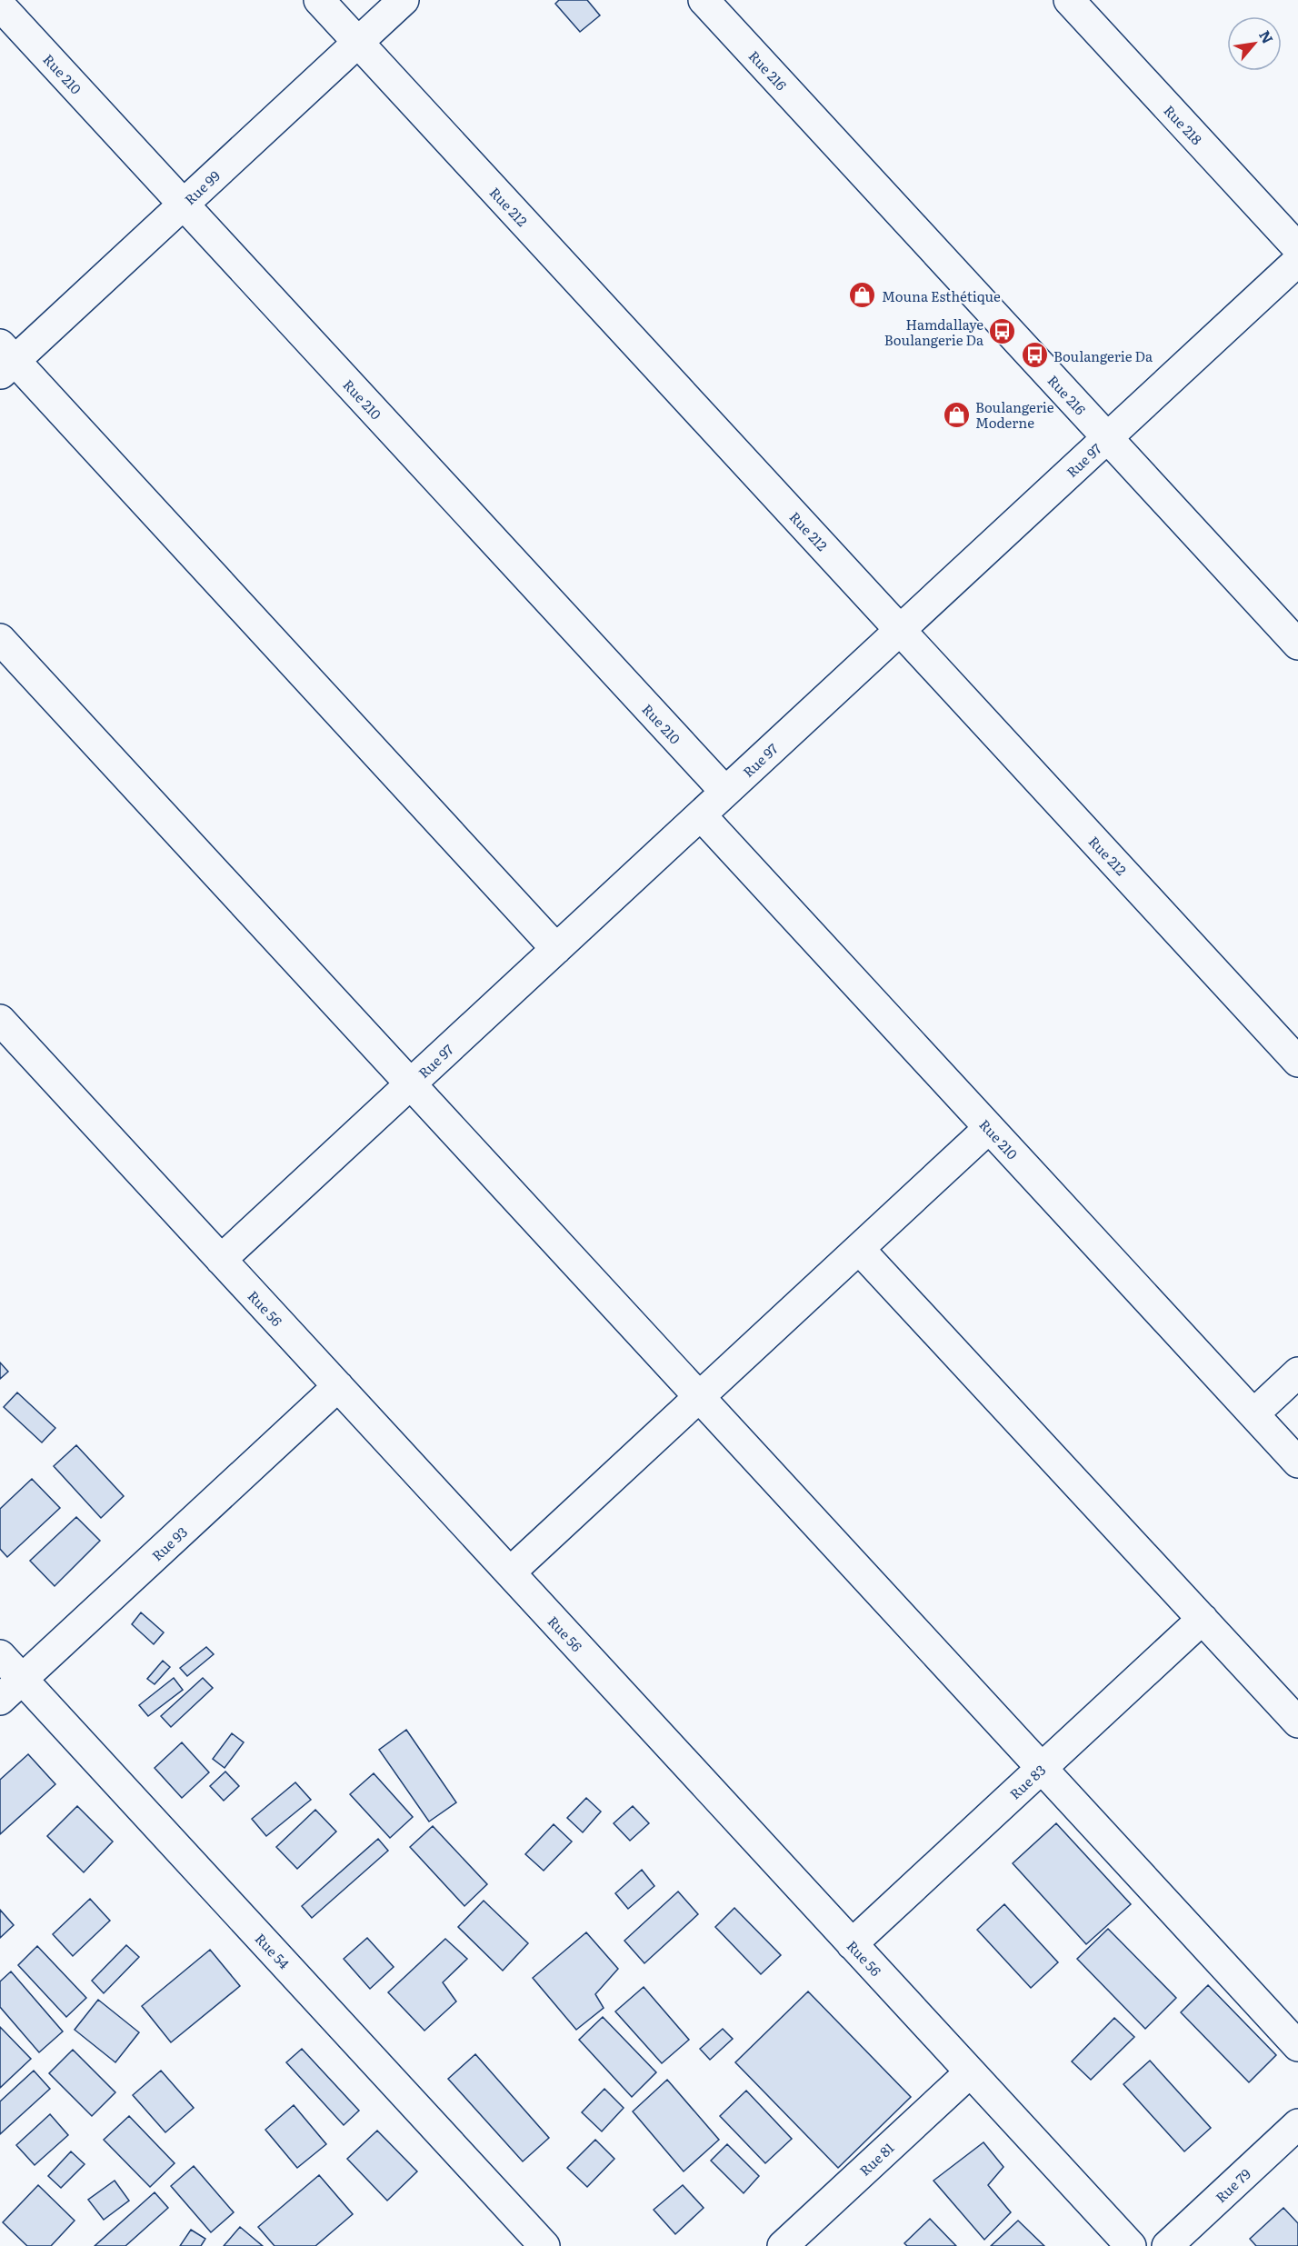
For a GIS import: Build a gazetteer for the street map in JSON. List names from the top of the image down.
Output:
{
  "streets": {
    "street": [
      "Rue 216",
      "Rue 210",
      "Rue 218",
      "Rue 99",
      "Rue 212",
      "Rue 97",
      "Rue 56",
      "Rue 93",
      "Rue 83",
      "Rue 54",
      "Rue 81",
      "Rue 79"
    ]
  },
  "crossings": [
    ["Rue 216", "Rue 97"],
    ["Rue 210", "Rue 99"],
    ["Rue 210", "Rue 97"],
    ["Rue 99", "Rue 212"],
    ["Rue 212", "Rue 97"],
    ["Rue 97", "Rue 56"],
    ["Rue 56", "Rue 93"],
    ["Rue 56", "Rue 83"],
    ["Rue 56", "Rue 81"],
    ["Rue 93", "Rue 54"]
  ],
  "places": {
    "shop": ["Mouna Esthétique", "Boulangerie Moderne"],
    "bus stop": ["Hamdallaye Boulangerie Da", "Boulangerie Da"]
  },
  "north": "top right"
}
